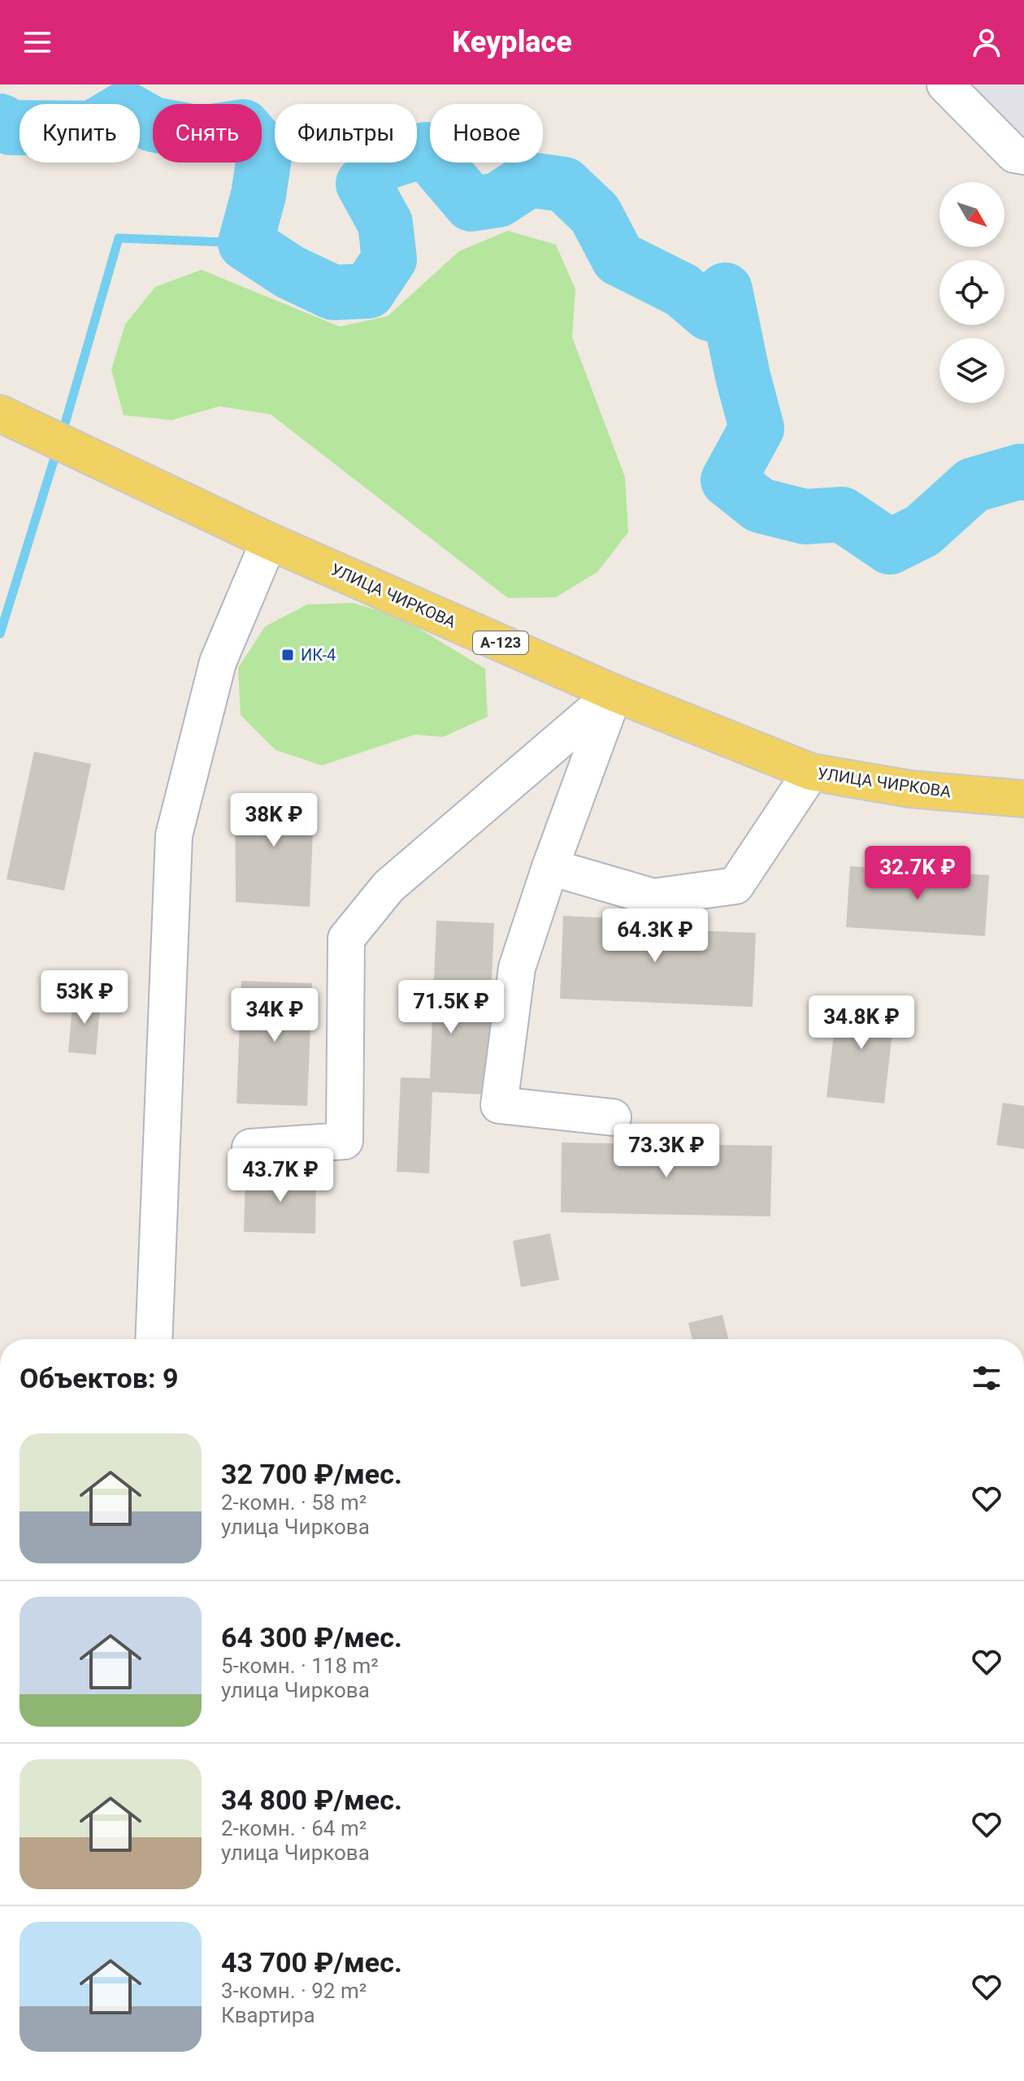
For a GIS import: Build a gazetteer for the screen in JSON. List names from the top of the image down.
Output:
{
  "streets": {
    "main road": ["УЛИЦА ЧИРКОВА", "А-123"]
  },
  "places": {
    "transit": ["ИК-4"]
  },
  "north": "bottom right",
  "page": {
    "header": "Keyplace",
    "chip": [
      "Купить",
      "Снять",
      "Фильтры",
      "Новое"
    ],
    "price": [
      "38K ₽",
      "32.7K ₽",
      "64.3K ₽",
      "53K ₽",
      "71.5K ₽",
      "34K ₽",
      "34.8K ₽",
      "73.3K ₽",
      "43.7K ₽"
    ],
    "heading": "Объектов: 9",
    "list": [
      {
        "name": "32 700 ₽/мес.",
        "note": "2-комн. · 58 m² · улица Чиркова"
      },
      {
        "name": "64 300 ₽/мес.",
        "note": "5-комн. · 118 m² · улица Чиркова"
      },
      {
        "name": "34 800 ₽/мес.",
        "note": "2-комн. · 64 m² · улица Чиркова"
      },
      {
        "name": "43 700 ₽/мес.",
        "note": "3-комн. · 92 m² · Квартира"
      }
    ]
  }
}
